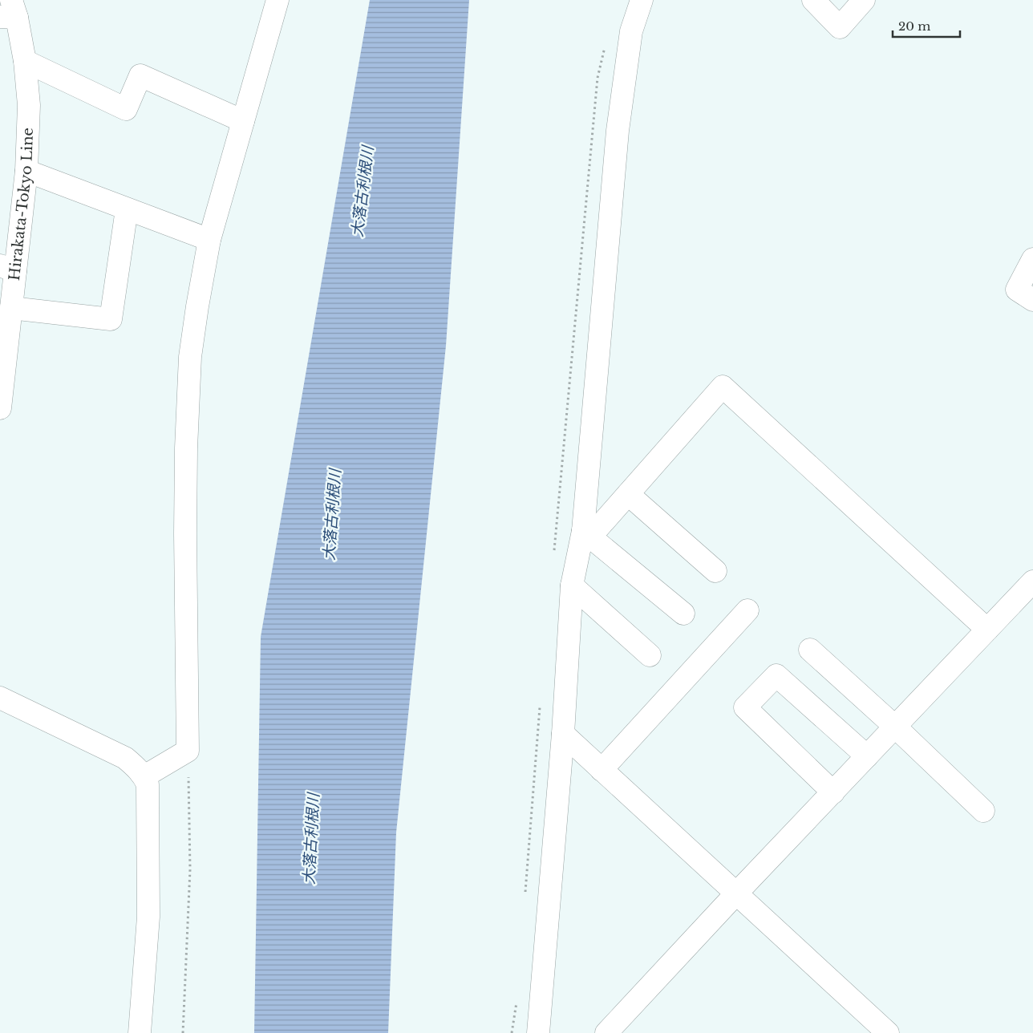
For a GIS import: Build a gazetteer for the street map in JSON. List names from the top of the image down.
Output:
{
  "streets": {
    "street": ["Hirakata-Tokyo Line"]
  },
  "water": ["大落古利根川"],
  "scale_bar": "20 m"
}
